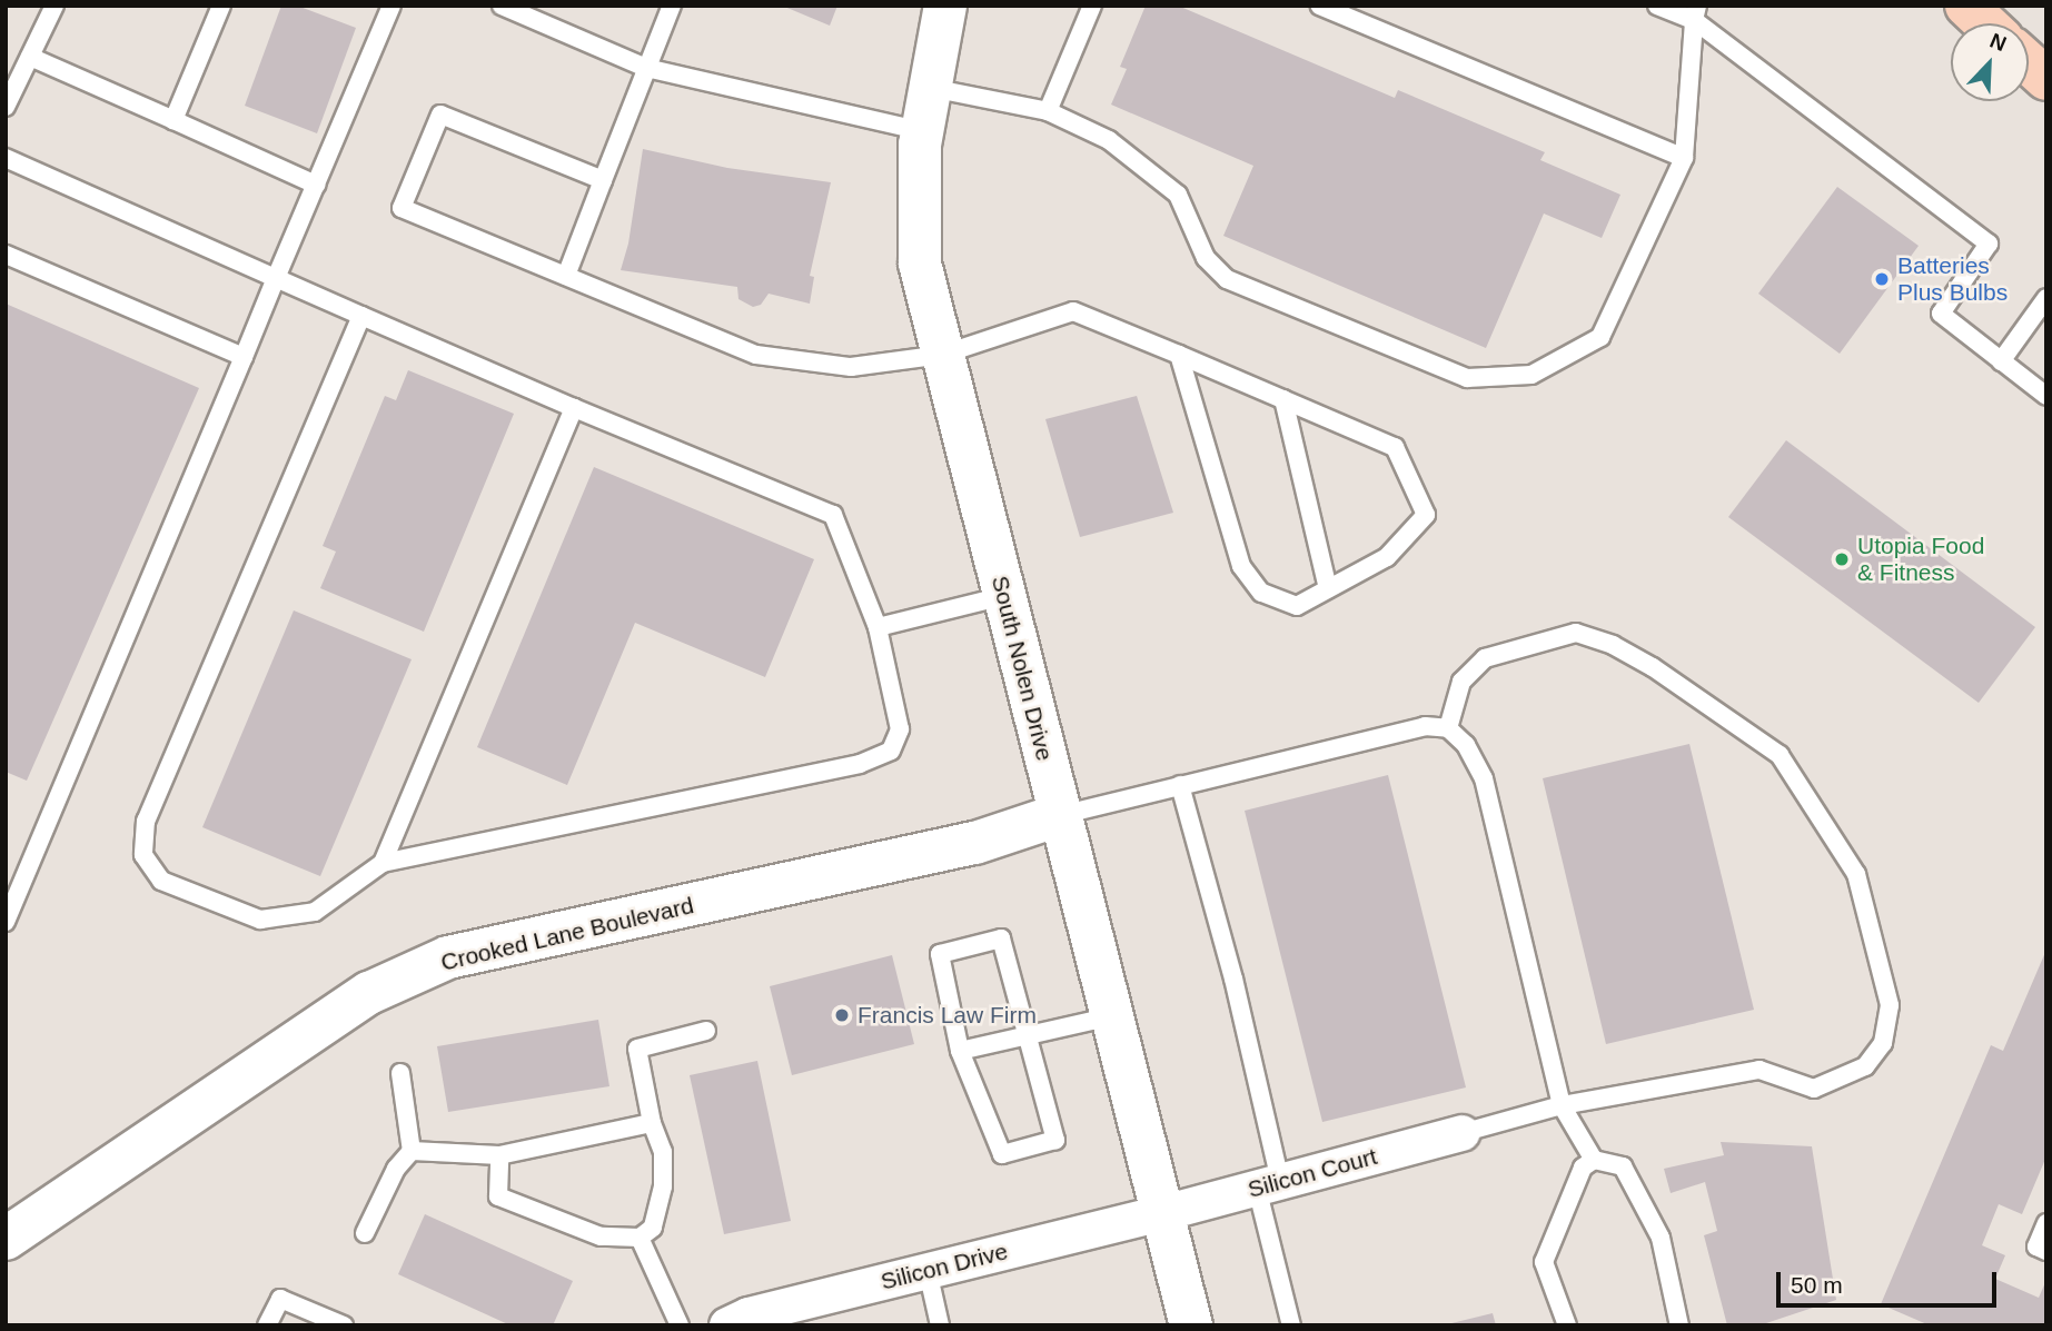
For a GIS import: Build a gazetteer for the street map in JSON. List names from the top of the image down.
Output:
{
  "streets": {
    "street": [
      "South Nolen Drive",
      "Crooked Lane Boulevard",
      "Silicon Court",
      "Silicon Drive"
    ]
  },
  "crossings": [
    ["South Nolen Drive", "Crooked Lane Boulevard"],
    ["South Nolen Drive", "Silicon Court"],
    ["South Nolen Drive", "Silicon Drive"],
    ["Silicon Court", "Silicon Drive"]
  ],
  "places": ["Batteries Plus Bulbs", "Utopia Food & Fitness", "Francis Law Firm"],
  "scale_bar": "50 m",
  "north": "top right"
}
